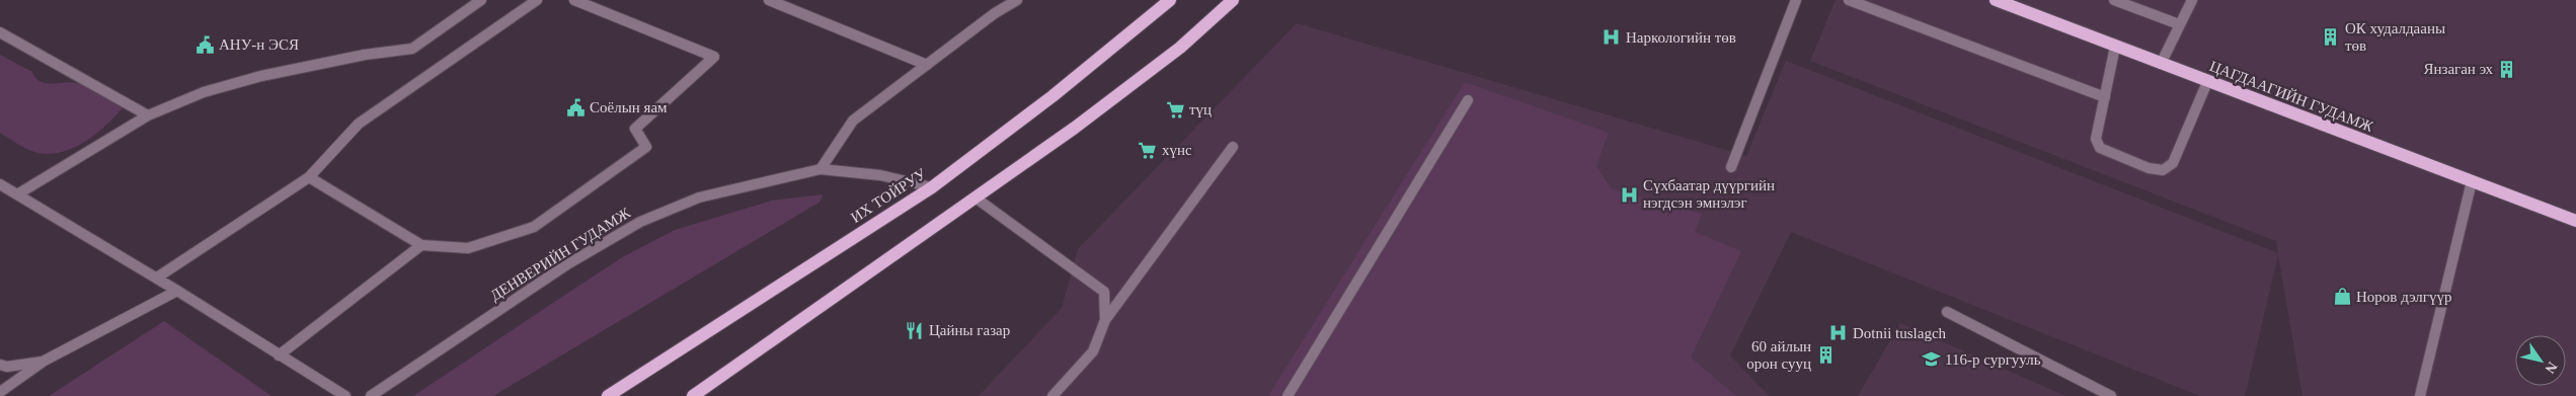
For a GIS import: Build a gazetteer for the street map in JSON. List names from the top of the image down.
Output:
{
  "streets": {
    "main road": ["ЦАГДААГИЙН ГУДАМЖ", "ИХ ТОЙРУУ"],
    "street": ["ДЕНВЕРИЙН ГУДАМЖ"]
  },
  "crossings": [
    ["ИХ ТОЙРУУ", "ДЕНВЕРИЙН ГУДАМЖ"]
  ],
  "places": {
    "hospital": ["Наркологийн төв", "Сүхбаатар дүүргийн нэгдсэн эмнэлэг", "Dotnii tuslagch"],
    "building": ["ОК худалдааны төв", "Янзаган эх", "60 айлын орон сууц"],
    "public building": ["АНУ-н ЭСЯ", "Соёлын яам"],
    "supermarket": ["түц", "хүнс"],
    "shop": ["Норов дэлгүүр"],
    "restaurant": ["Цайны газар"],
    "school or university": ["116-р сургууль"]
  },
  "north": "bottom right"
}
